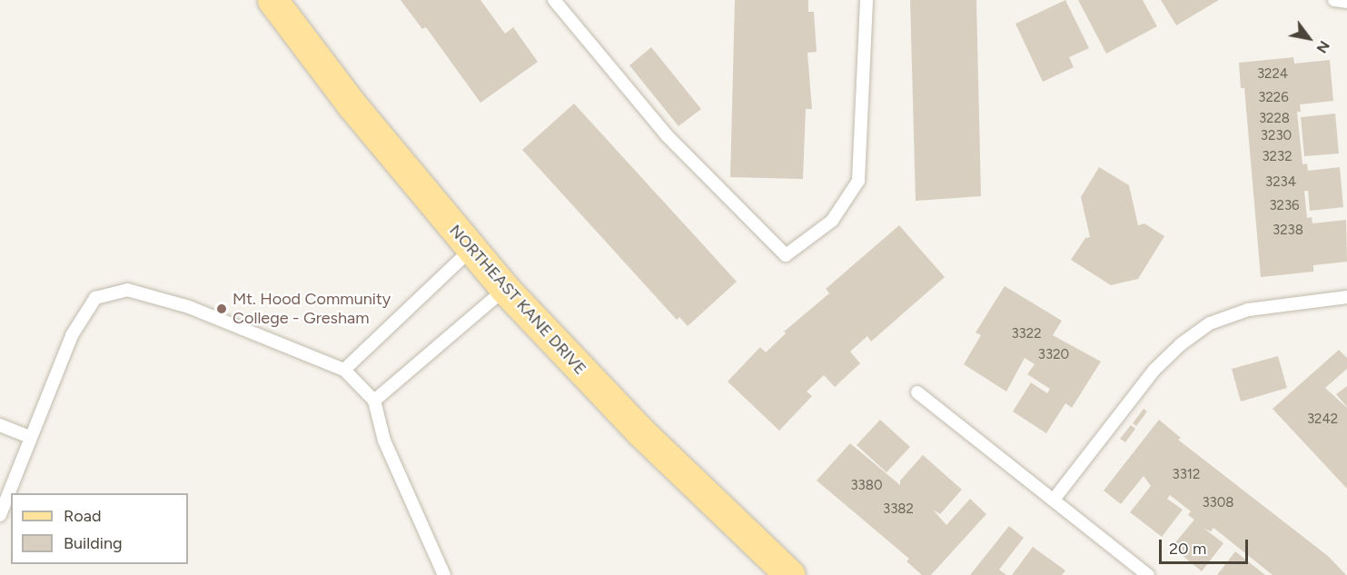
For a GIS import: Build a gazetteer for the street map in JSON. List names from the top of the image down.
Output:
{
  "streets": {
    "main road": ["NORTHEAST KANE DRIVE"]
  },
  "places": ["Mt. Hood Community College - Gresham"],
  "house_numbers": [
    "3224",
    "3226",
    "3228",
    "3230",
    "3232",
    "3234",
    "3236",
    "3238",
    "3322",
    "3320",
    "3242",
    "3312",
    "3380",
    "3308",
    "3382"
  ],
  "legend": ["Road", "Building"],
  "scale_bar": "20 m",
  "north": "bottom right"
}
